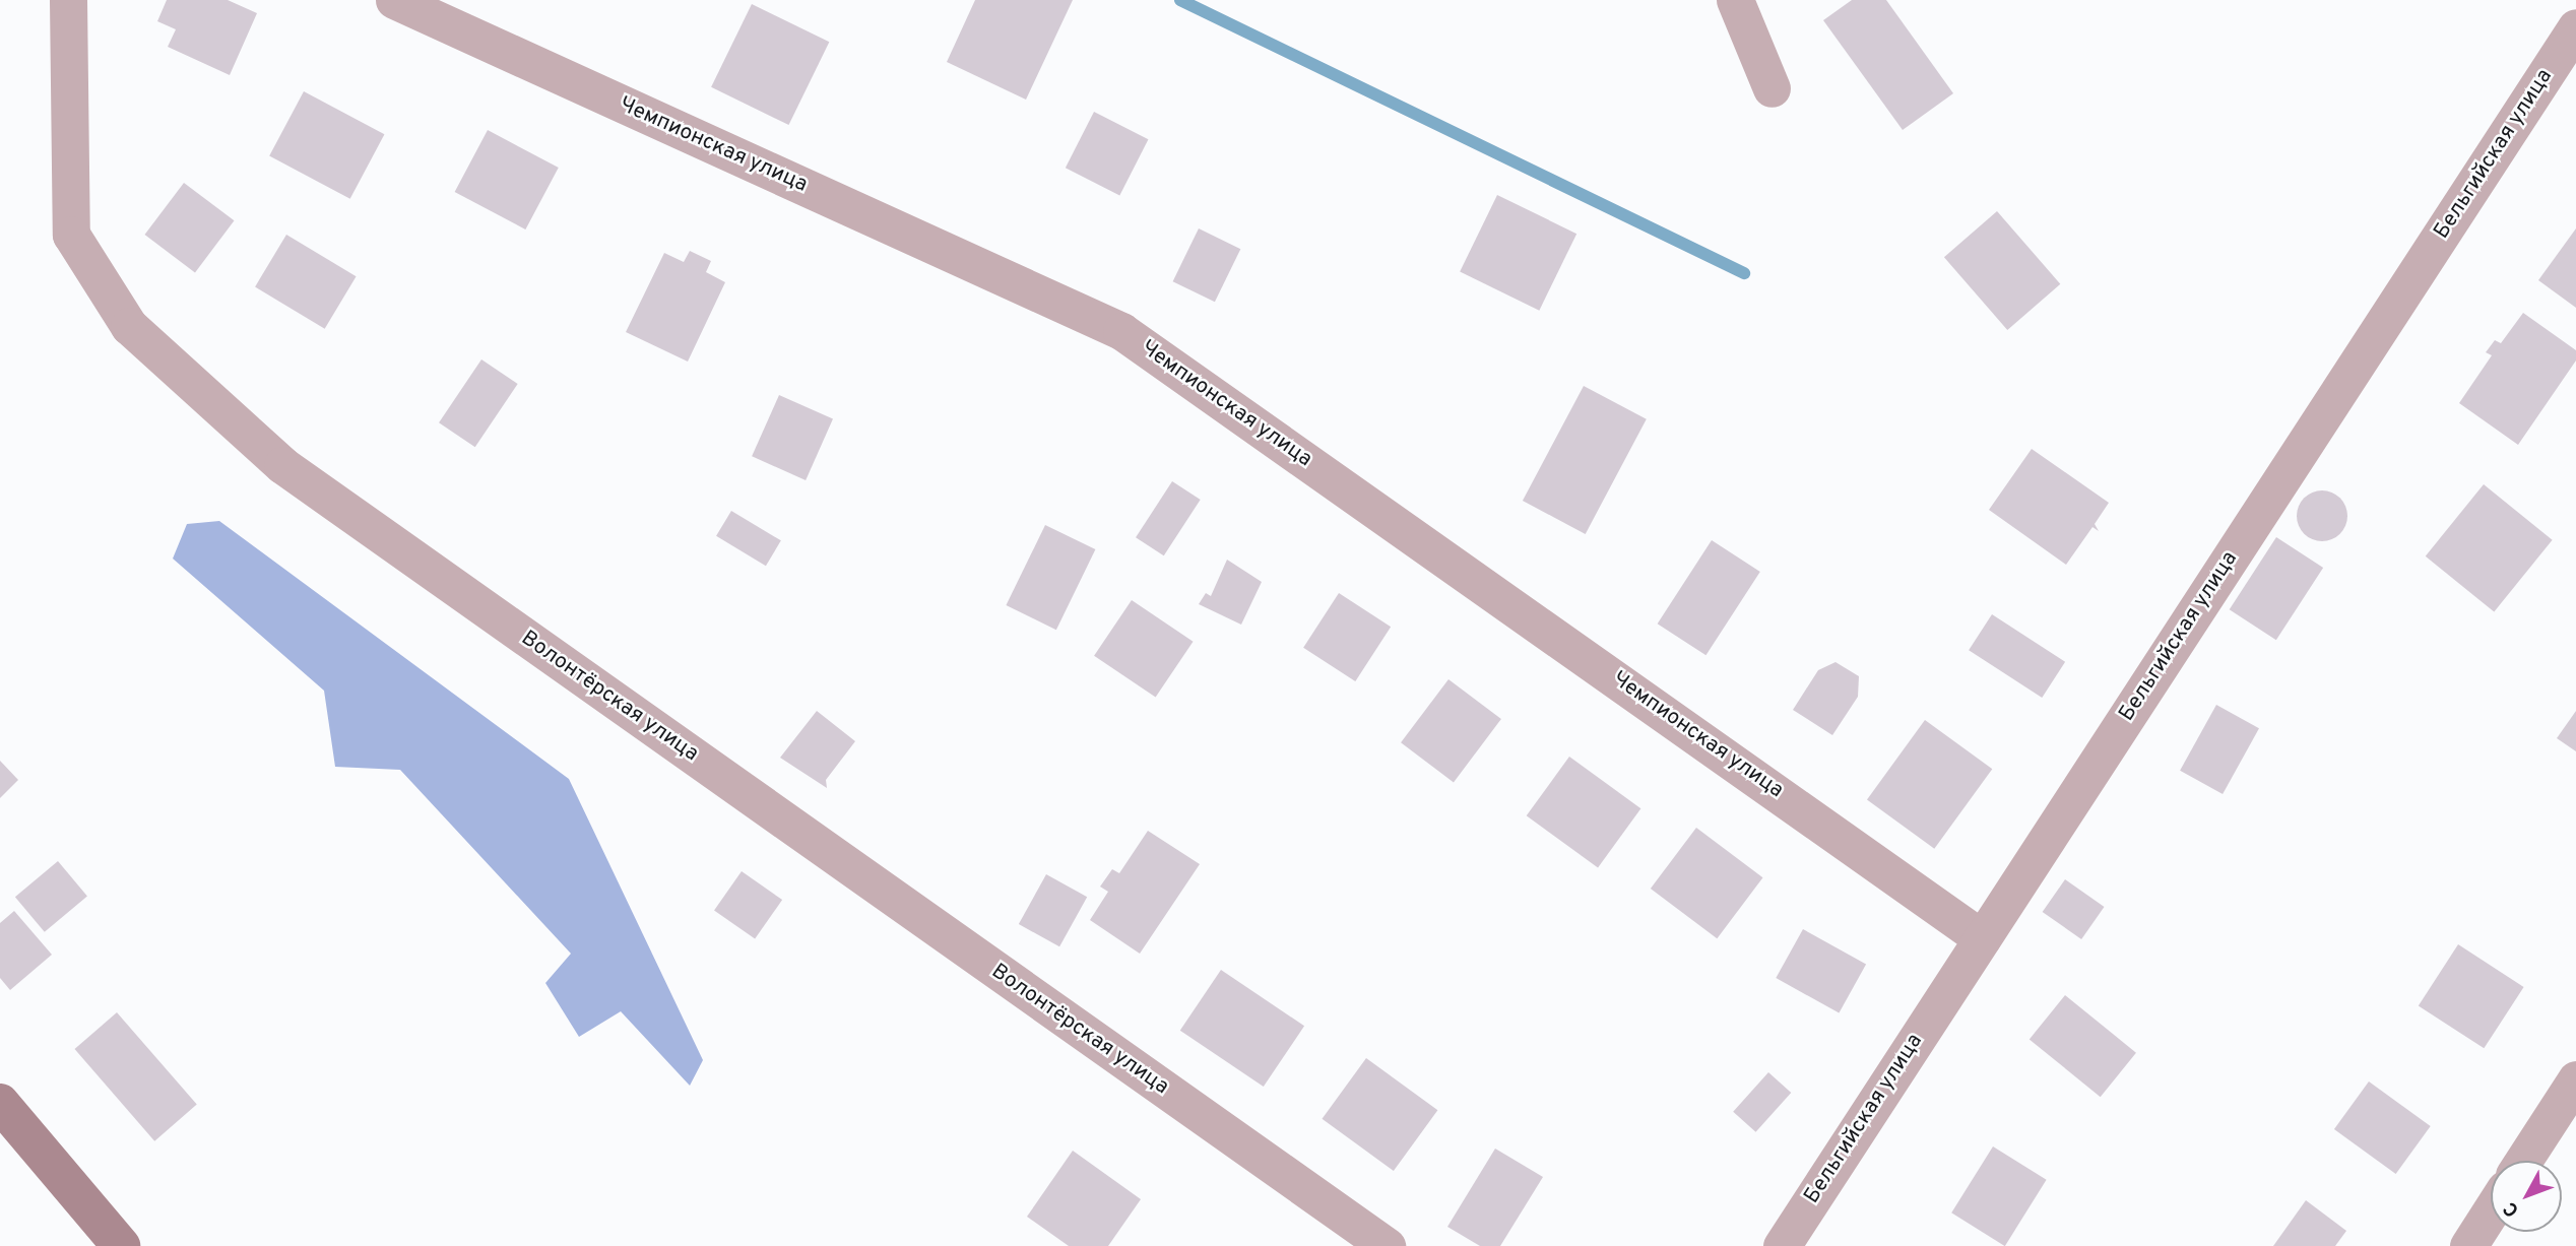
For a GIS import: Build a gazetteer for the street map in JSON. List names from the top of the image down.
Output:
{
  "streets": {
    "street": ["Чемпионская улица", "Бельгийская улица", "Волонтёрская улица"]
  },
  "crossings": [
    ["Чемпионская улица", "Бельгийская улица"]
  ],
  "north": "bottom left"
}
